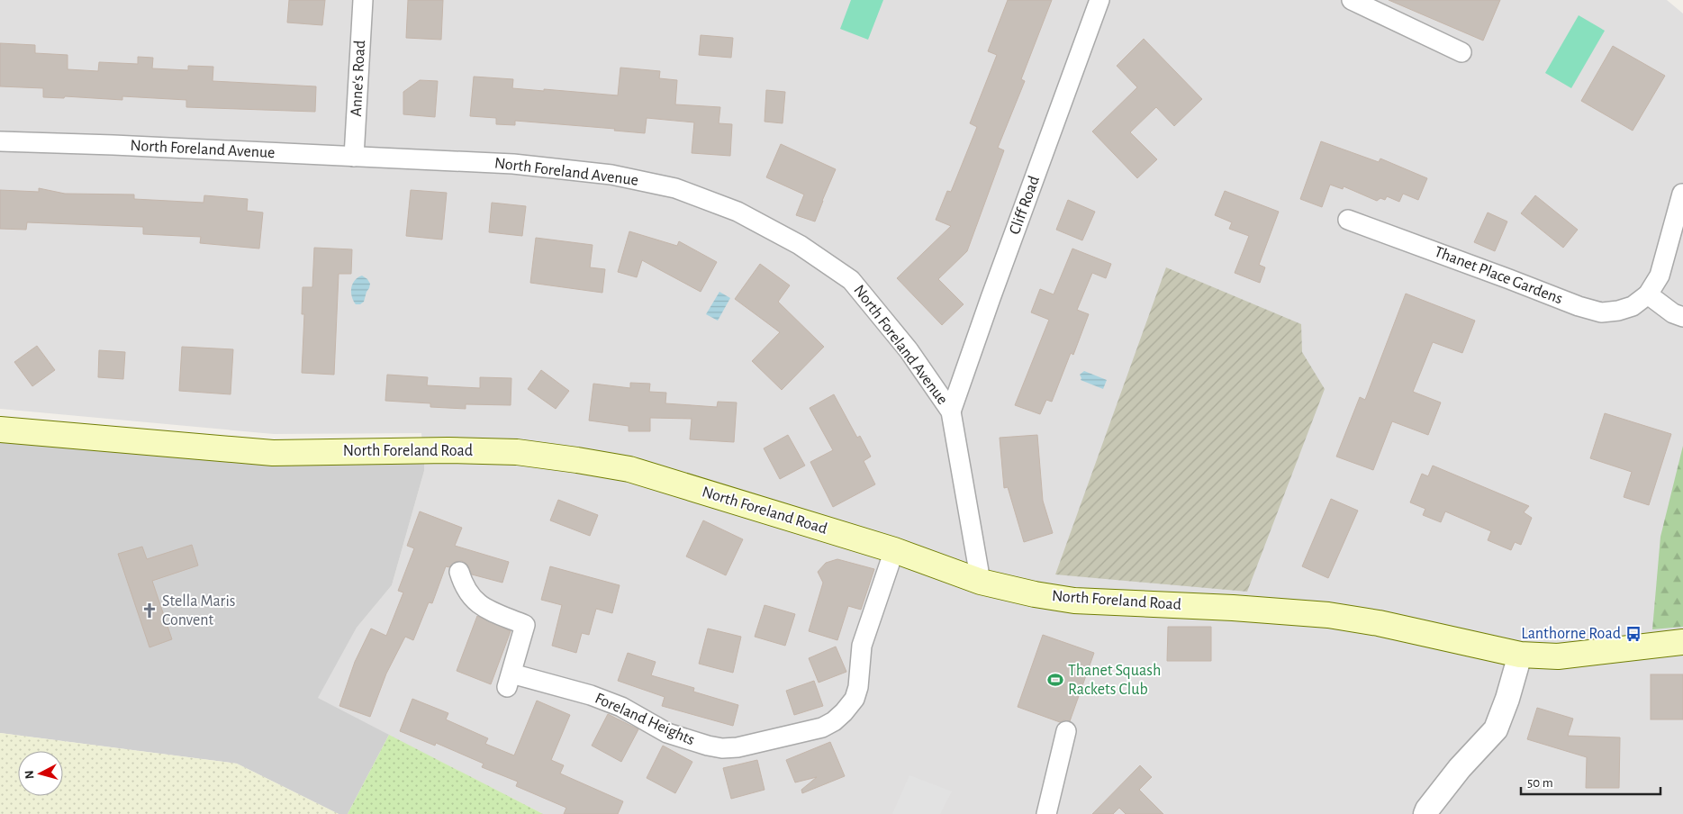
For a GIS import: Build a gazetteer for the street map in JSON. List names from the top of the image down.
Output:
{
  "streets": {
    "main road": ["North Foreland Road"],
    "street": [
      "Anne's Road",
      "North Foreland Avenue",
      "Cliff Road",
      "Thanet Place Gardens",
      "Foreland Heights"
    ]
  },
  "crossings": [
    ["Anne's Road", "North Foreland Avenue"],
    ["North Foreland Avenue", "Cliff Road"],
    ["North Foreland Avenue", "North Foreland Road"],
    ["North Foreland Road", "Foreland Heights"]
  ],
  "places": {
    "church": ["Stella Maris Convent"],
    "bus stop": ["Lanthorne Road"],
    "sports": ["Thanet Squash Rackets Club"]
  },
  "scale_bar": "50 m",
  "north": "left"
}
